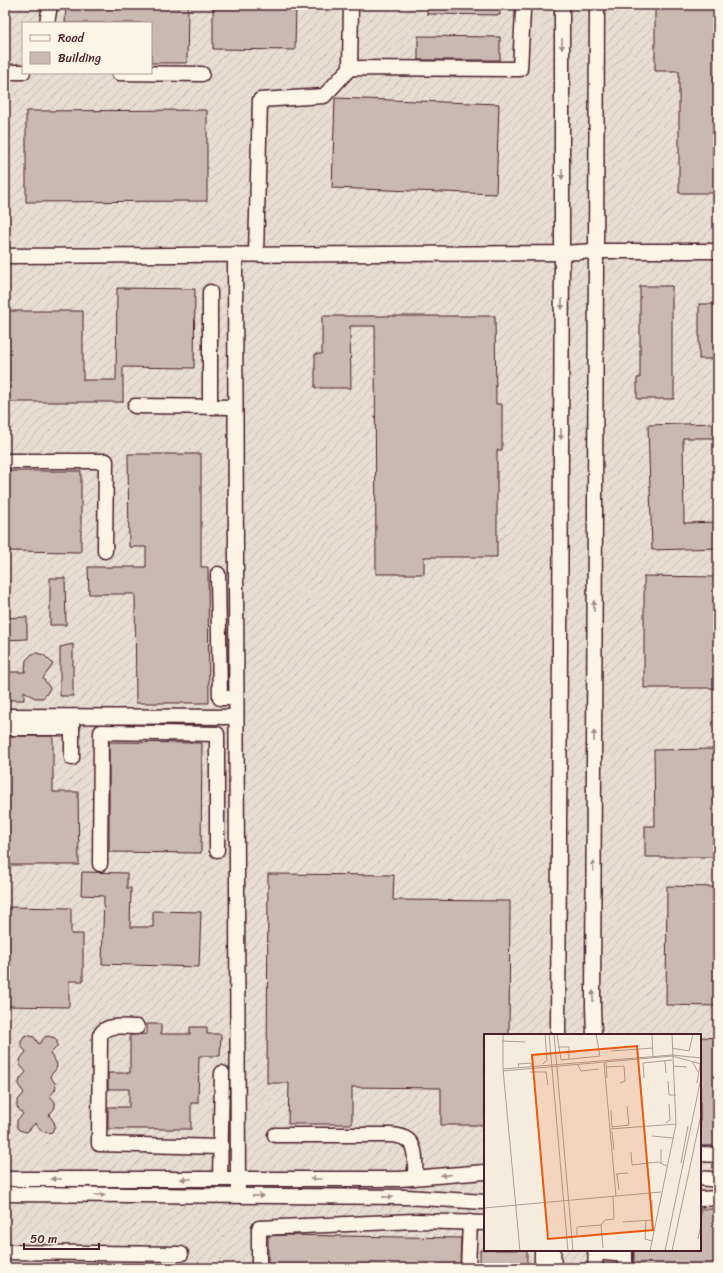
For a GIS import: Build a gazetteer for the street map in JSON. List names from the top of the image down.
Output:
{
  "legend": ["Road", "Building"],
  "scale_bar": "50 m"
}
